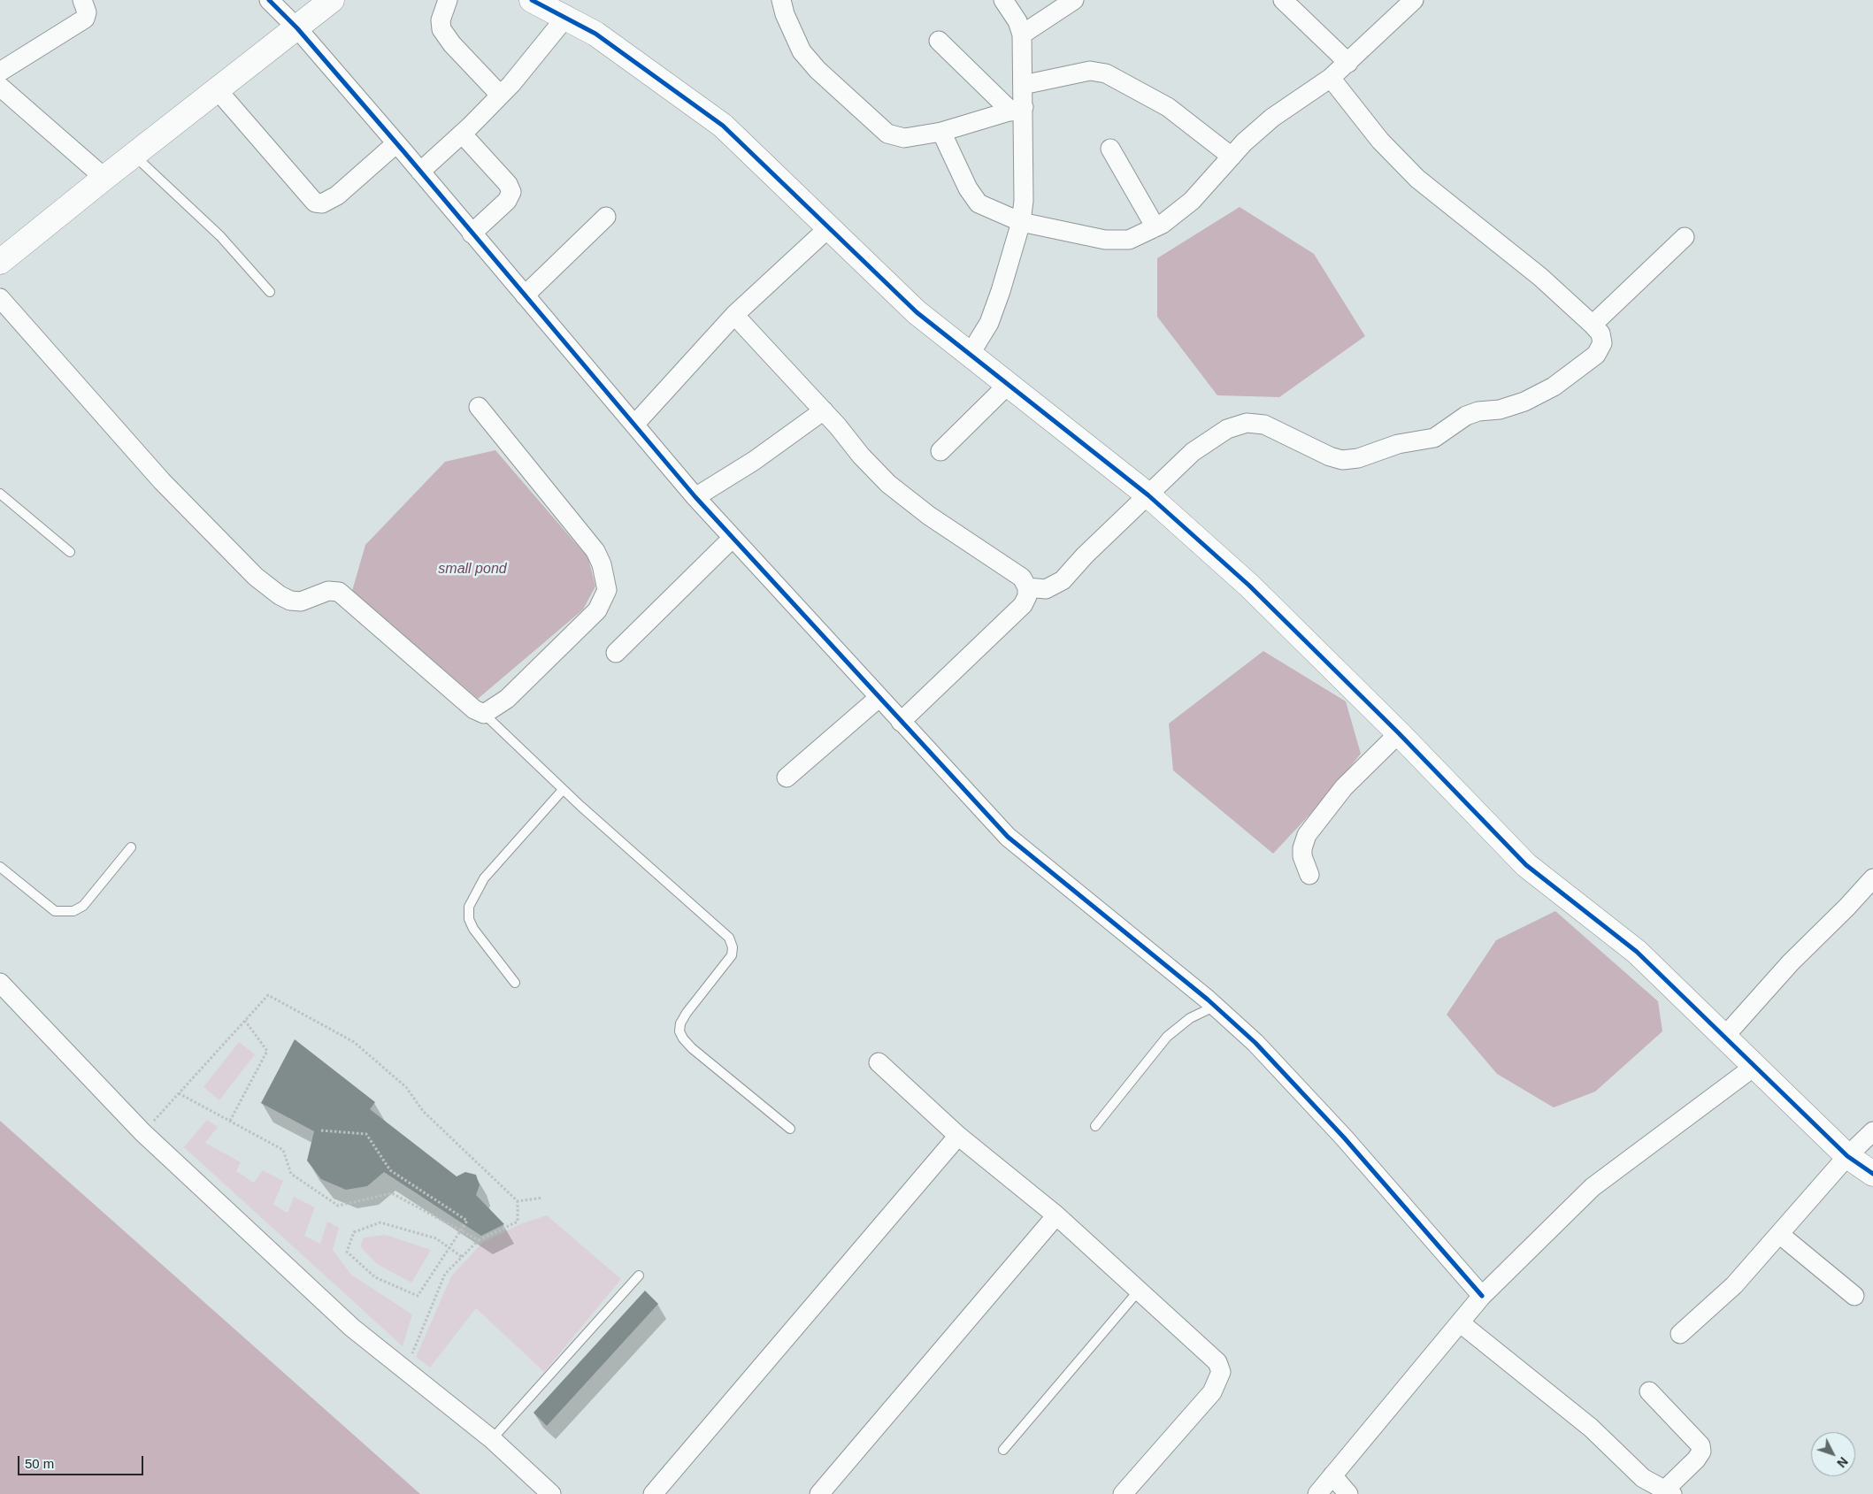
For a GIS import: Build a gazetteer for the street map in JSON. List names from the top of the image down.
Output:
{
  "water": ["small pond"],
  "scale_bar": "50 m",
  "north": "bottom right"
}
